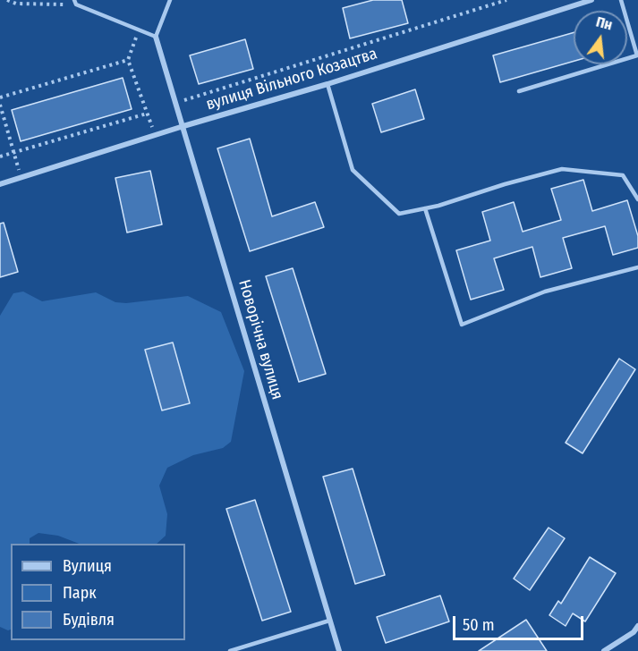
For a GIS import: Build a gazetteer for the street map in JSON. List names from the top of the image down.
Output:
{
  "streets": {
    "street": ["вулиця Вільного Козацтва", "Новорічна вулиця"]
  },
  "crossings": [
    ["вулиця Вільного Козацтва", "Новорічна вулиця"]
  ],
  "legend": ["Вулиця", "Парк", "Будівля"],
  "scale_bar": "50 m",
  "north": "top"
}
